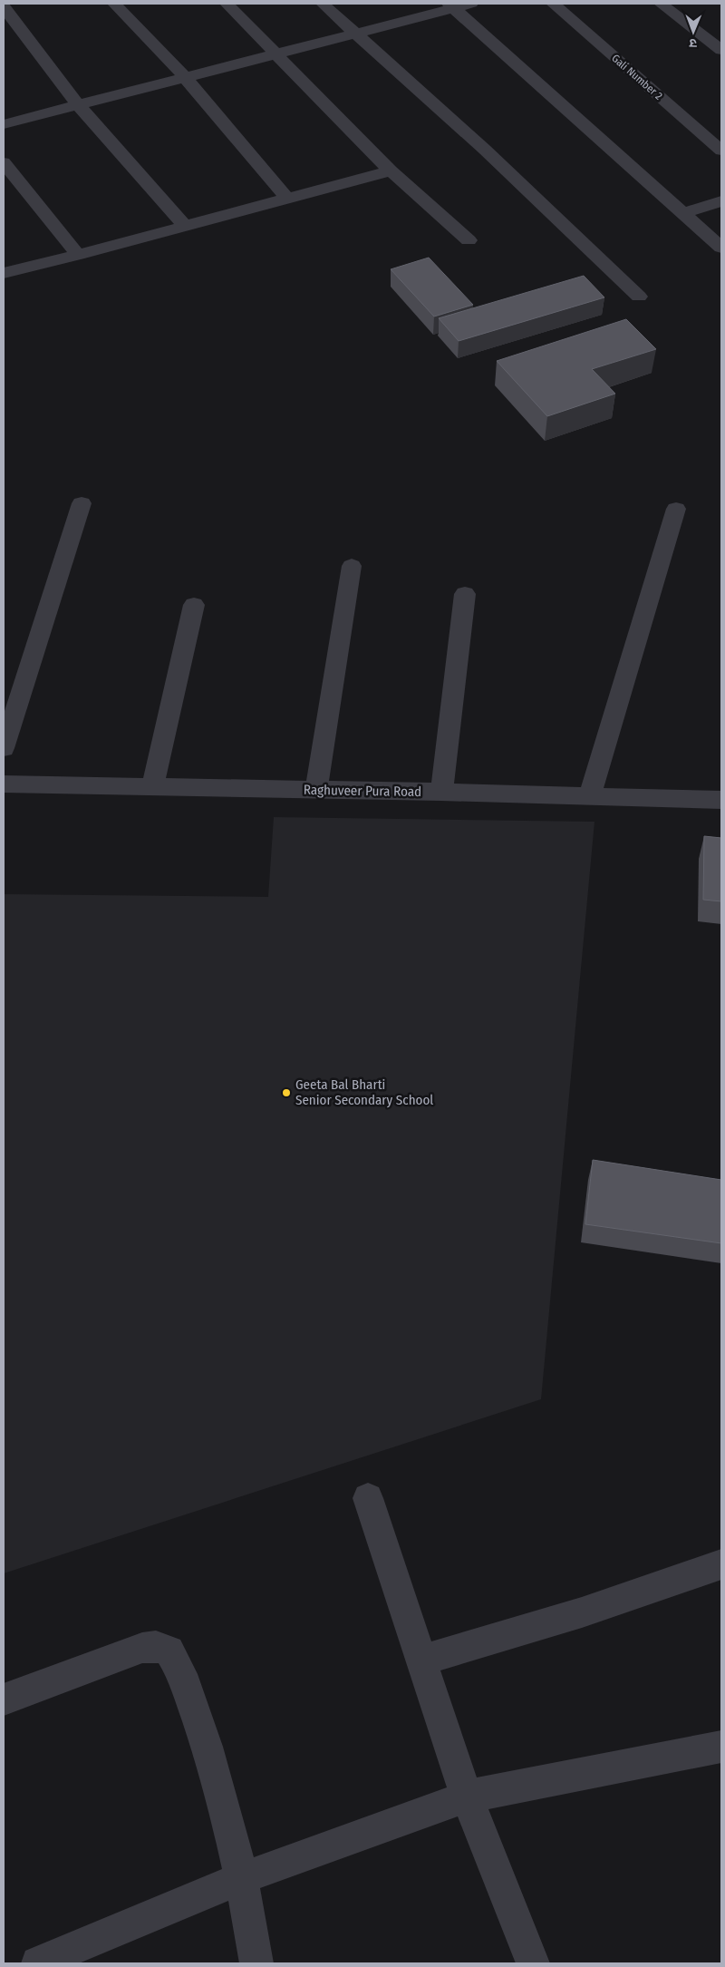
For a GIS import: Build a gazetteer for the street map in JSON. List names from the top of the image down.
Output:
{
  "streets": {
    "street": ["Gali Number 2", "Raghuveer Pura Road"]
  },
  "places": ["Geeta Bal Bharti Senior Secondary School"],
  "north": "bottom"
}
